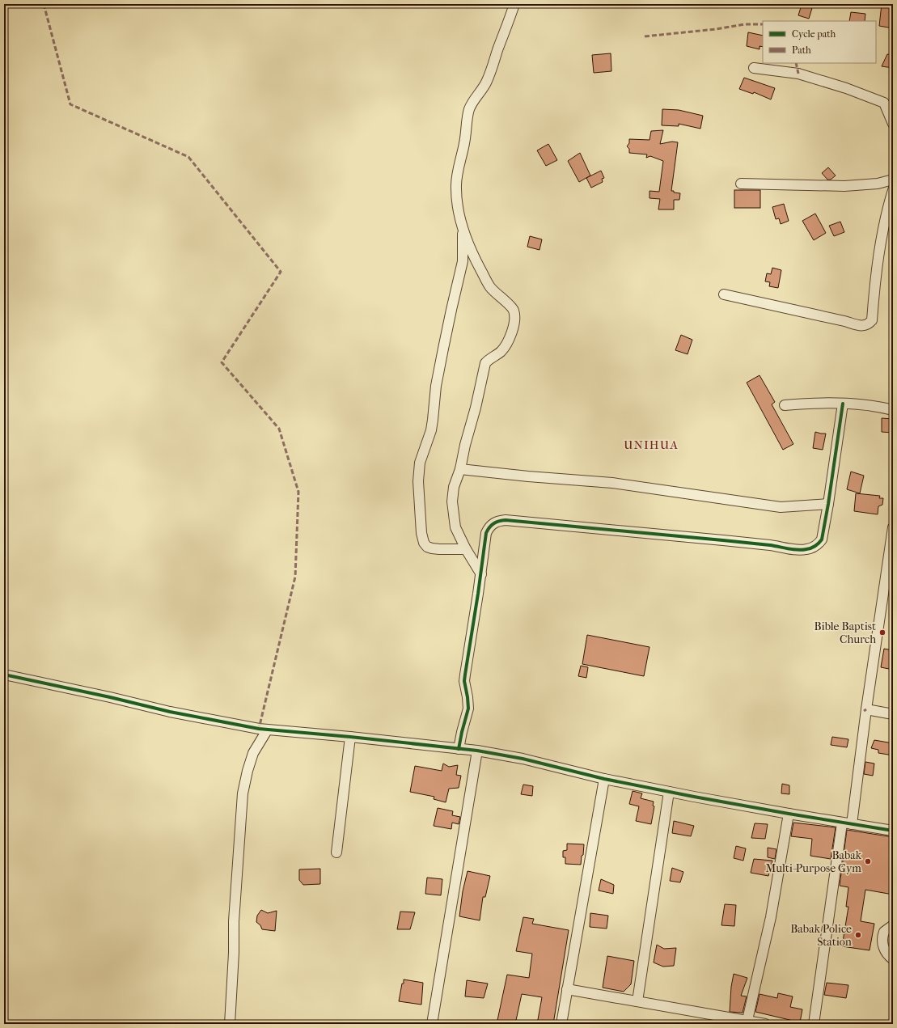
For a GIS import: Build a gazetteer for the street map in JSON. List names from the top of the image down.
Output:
{
  "districts": ["UNIHUA"],
  "places": ["Bible Baptist Church", "Babak Multi-Purpose Gym", "Babak Police Station"],
  "legend": ["Cycle path", "Path"]
}
